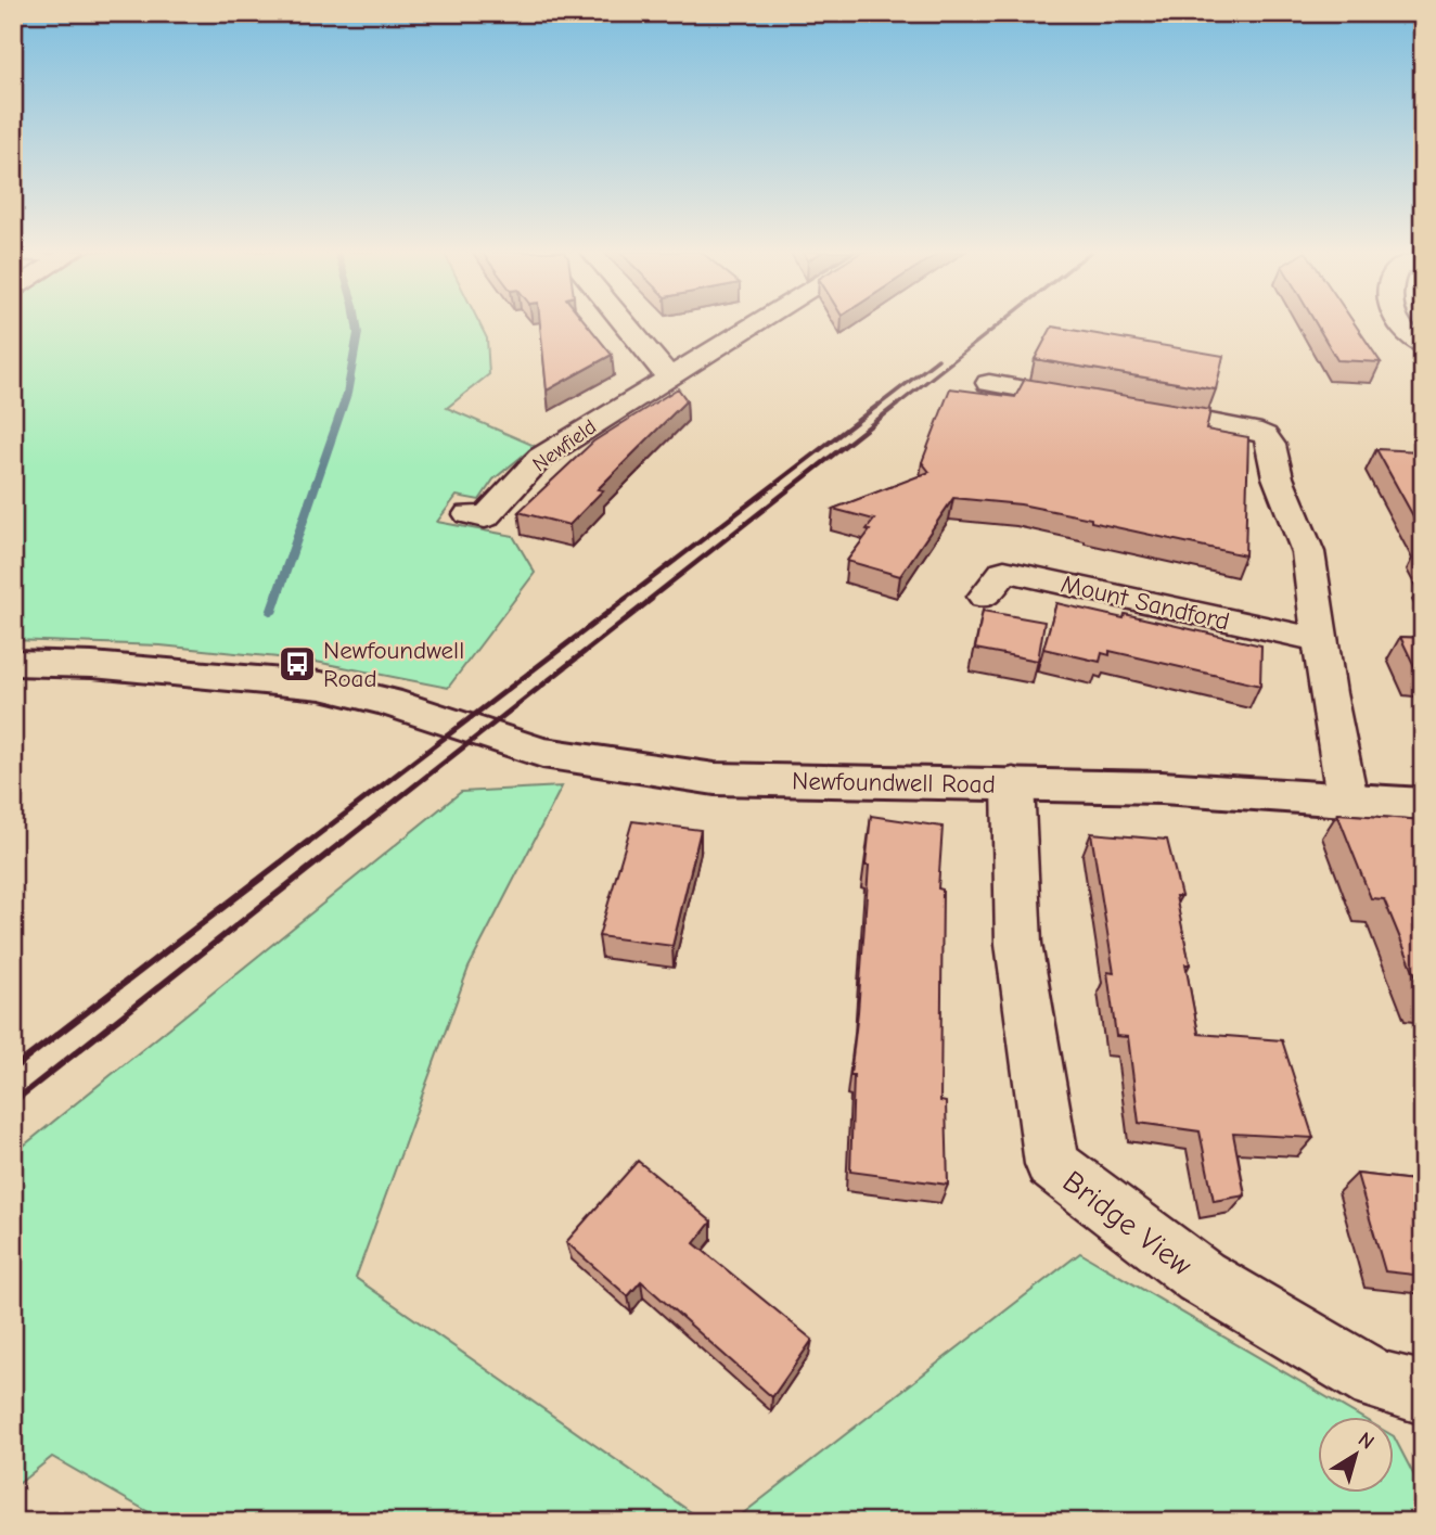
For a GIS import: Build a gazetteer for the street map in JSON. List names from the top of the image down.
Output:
{
  "streets": {
    "main road": ["Newfoundwell Road"],
    "street": ["Newfield", "Mount Sandford", "Bridge View"]
  },
  "crossings": [
    ["Newfoundwell Road", "Bridge View"]
  ],
  "places": {
    "bus stop": ["Newfoundwell Road"]
  },
  "north": "top right"
}
